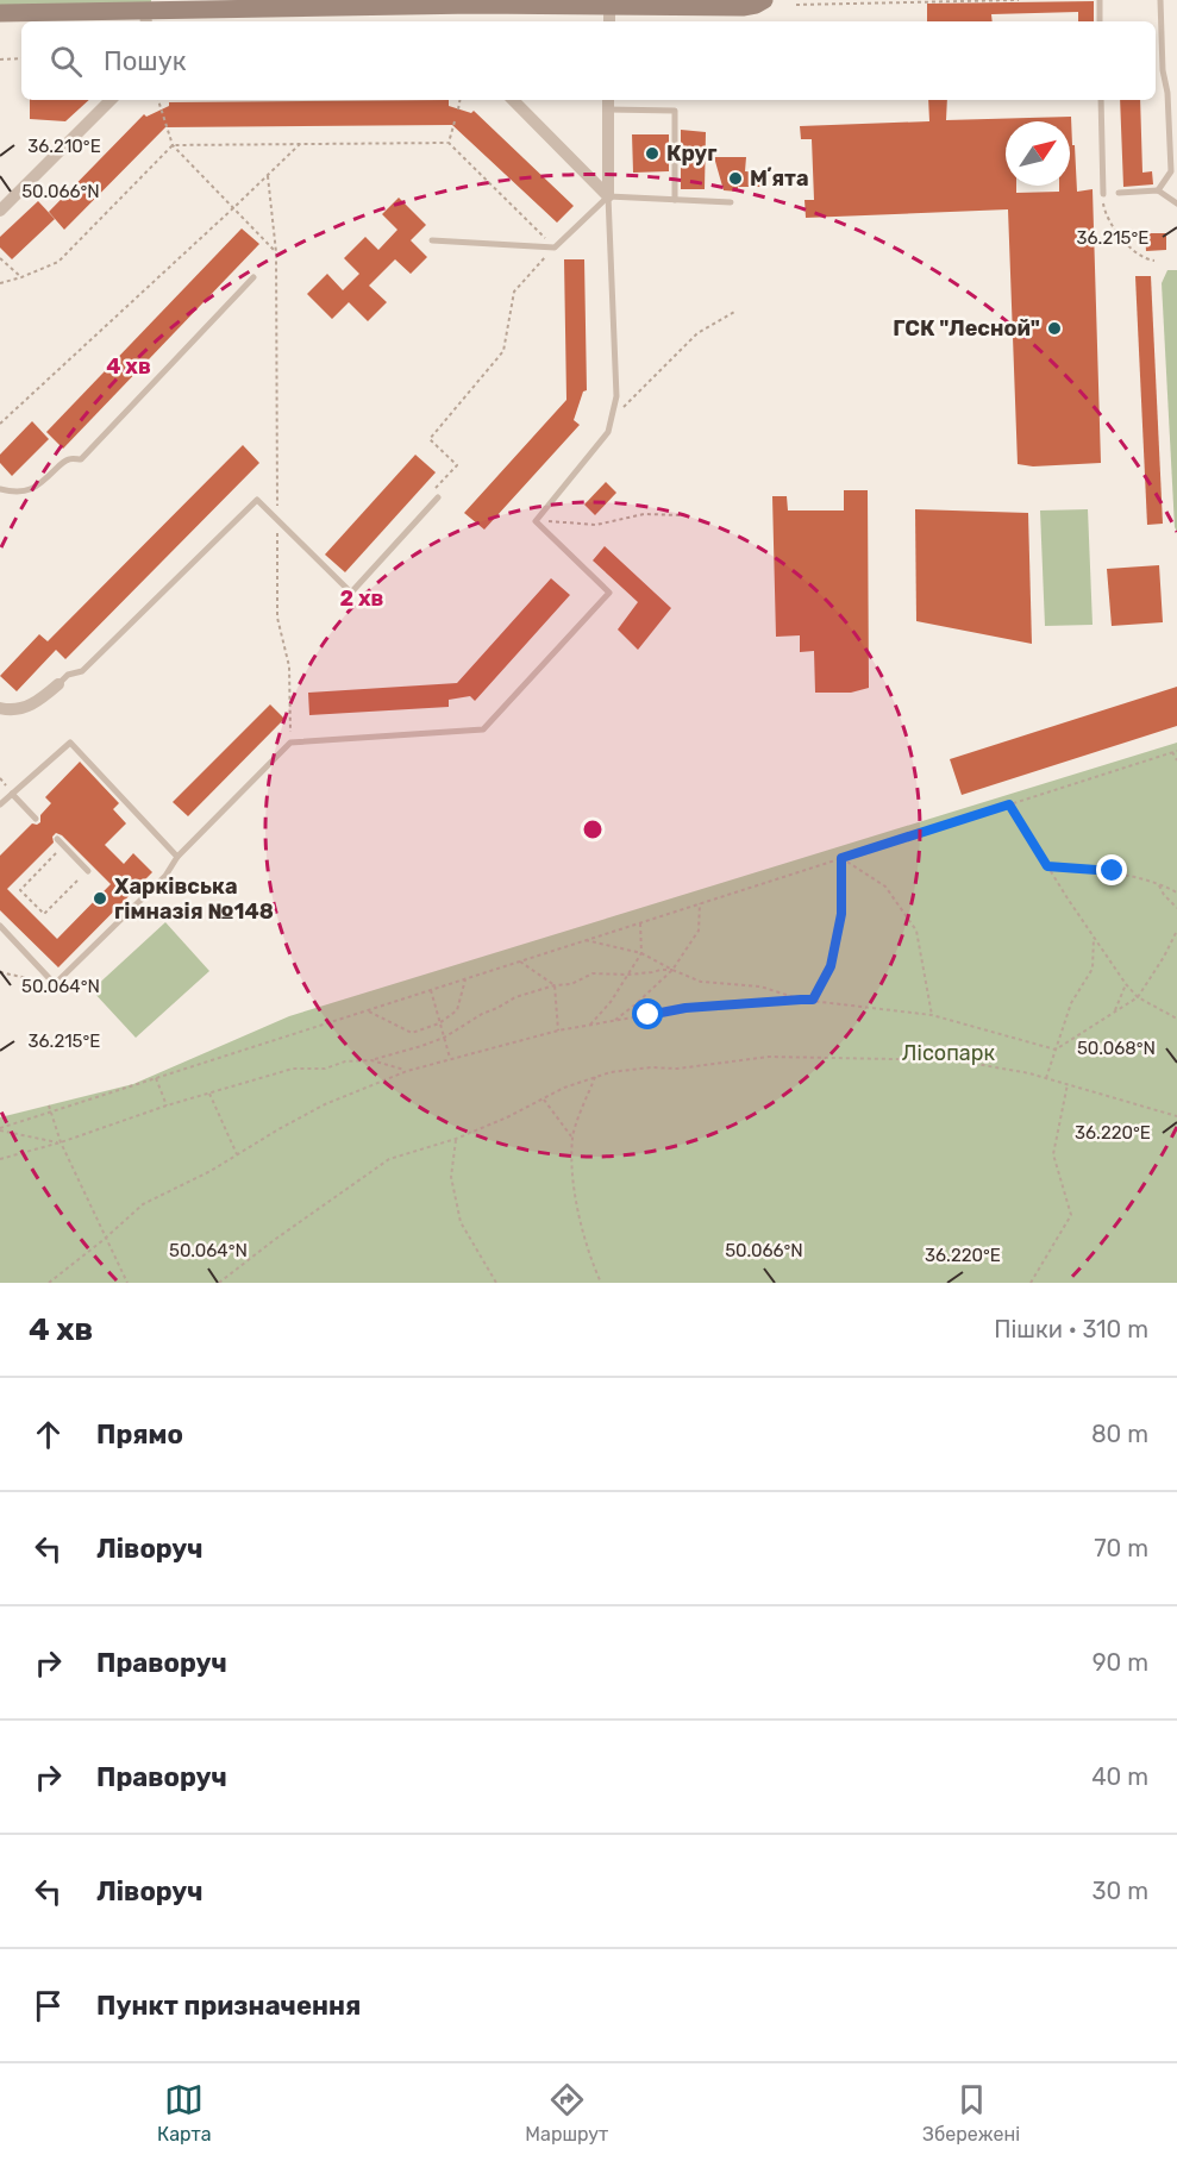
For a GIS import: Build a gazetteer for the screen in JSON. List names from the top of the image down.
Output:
{
  "parks": ["Лісопарк"],
  "places": [
    "Круг",
    "Мʼята",
    "ГСК \"Лесной\"",
    "Харківська гімназія №148"
  ],
  "north": "top right",
  "page": {
    "search": "Пошук",
    "heading": ["4 хв", "Пішки · 310 m"],
    "list": [
      ["Прямо", "80 m"],
      ["Ліворуч", "70 m"],
      ["Праворуч", "90 m"],
      ["Праворуч", "40 m"],
      ["Ліворуч", "30 m"],
      "Пункт призначення"
    ],
    "nav": ["Карта", "Маршрут", "Збережені"]
  },
  "coordinates": [
    "36.210°E",
    "50.066°N",
    "36.215°E",
    "50.064°N",
    "50.068°N",
    "36.220°E"
  ],
  "rings": ["4 хв", "2 хв"]
}
